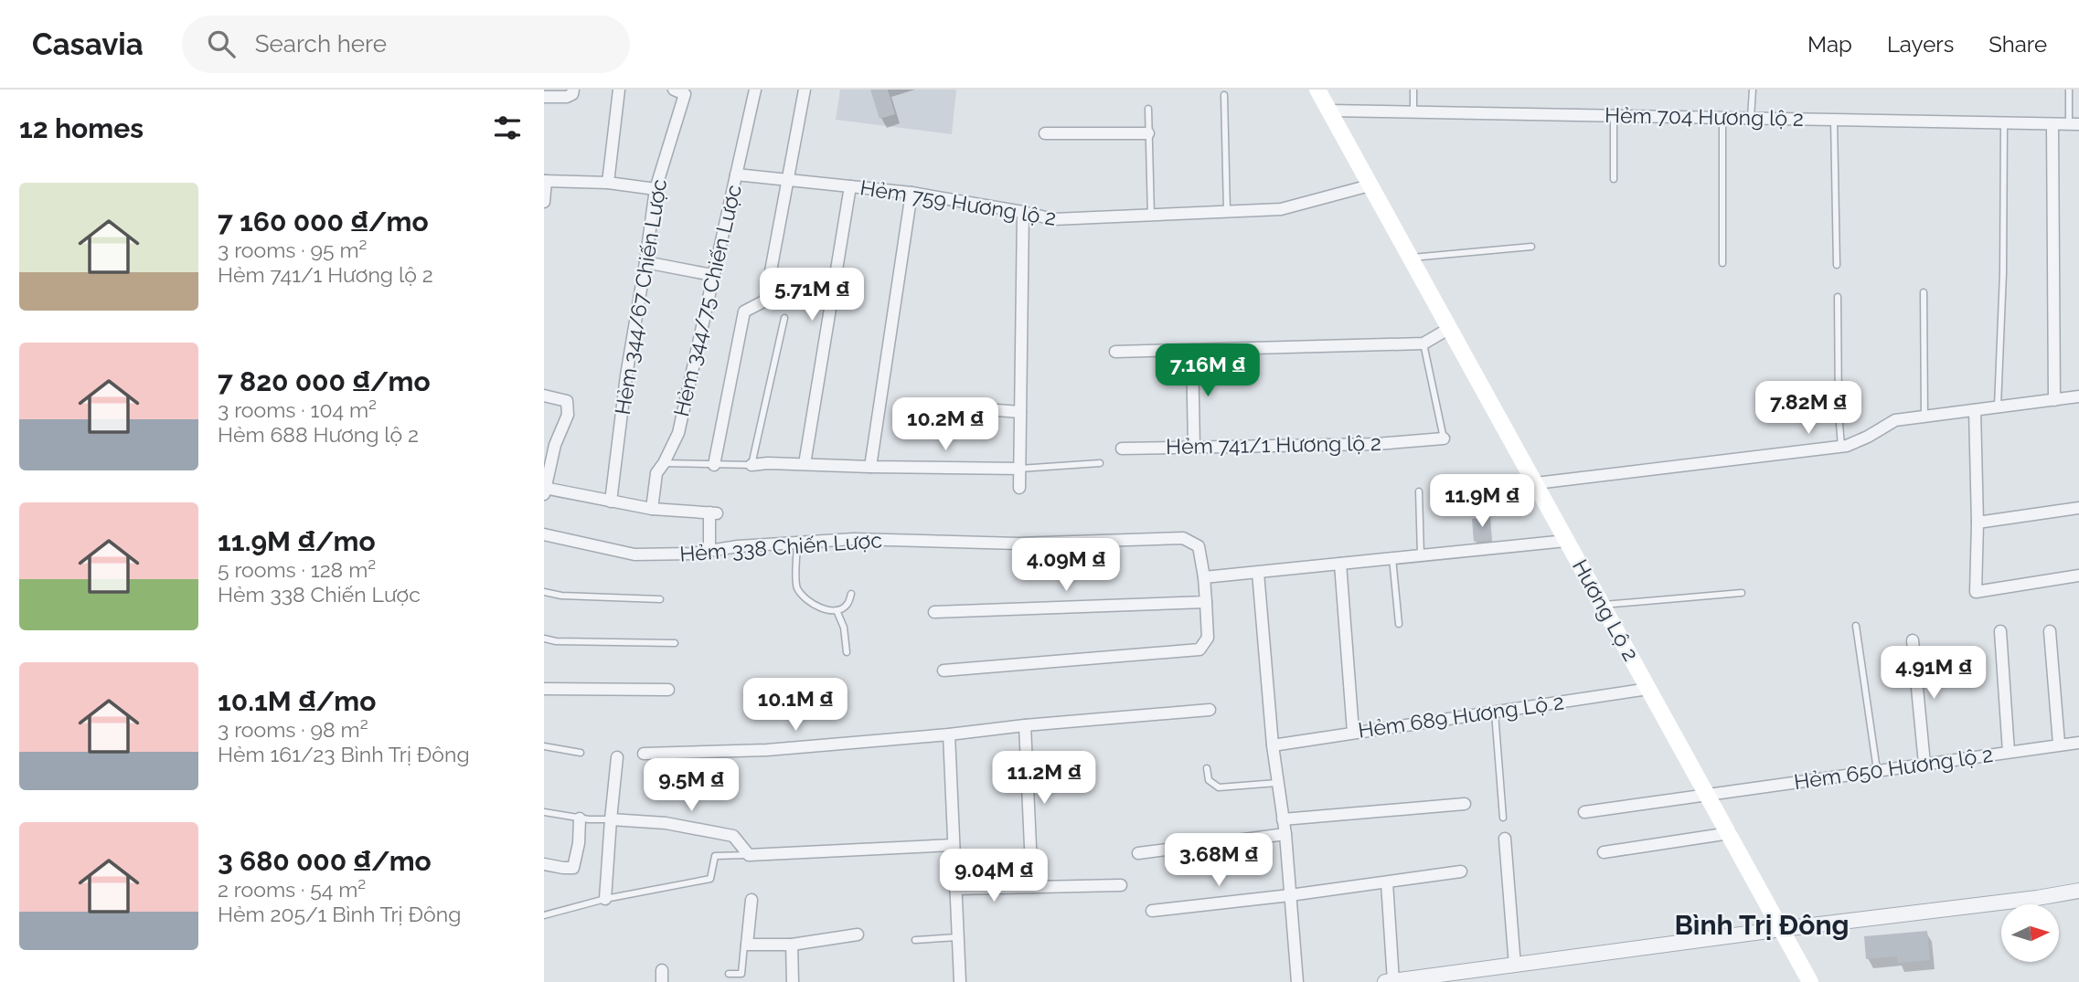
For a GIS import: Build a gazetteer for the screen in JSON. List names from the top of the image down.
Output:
{
  "streets": {
    "main road": ["Hương Lộ 2"],
    "street": [
      "Hẻm 704 Hương lộ 2",
      "Hẻm 759 Hương lộ 2",
      "Hẻm 344/67 Chiến Lược",
      "Hẻm 344/75 Chiến Lược",
      "Hẻm 741/1 Hương lộ 2",
      "Hẻm 338 Chiến Lược",
      "Hẻm 689 Hương Lộ 2",
      "Hẻm 650 Hương lộ 2"
    ]
  },
  "crossings": [
    ["Hẻm 704 Hương lộ 2", "Hương Lộ 2"],
    ["Hẻm 759 Hương lộ 2", "Hẻm 344/75 Chiến Lược"],
    ["Hẻm 759 Hương lộ 2", "Hương Lộ 2"],
    ["Hương Lộ 2", "Hẻm 689 Hương Lộ 2"],
    ["Hương Lộ 2", "Hẻm 650 Hương lộ 2"]
  ],
  "districts": ["Bình Trị Đông"],
  "north": "right",
  "page": {
    "header": "Casavia",
    "search": "Search here",
    "nav": ["Map", "Layers", "Share"],
    "heading": "12 homes",
    "list": [
      {
        "name": "7 160 000 ₫/mo",
        "note": "3 rooms · 95 m² · Hẻm 741/1 Hương lộ 2"
      },
      {
        "name": "7 820 000 ₫/mo",
        "note": "3 rooms · 104 m² · Hẻm 688 Hương lộ 2"
      },
      {
        "name": "11.9M ₫/mo",
        "note": "5 rooms · 128 m² · Hẻm 338 Chiến Lược"
      },
      {
        "name": "10.1M ₫/mo",
        "note": "3 rooms · 98 m² · Hẻm 161/23 Bình Trị Đông"
      },
      {
        "name": "3 680 000 ₫/mo",
        "note": "2 rooms · 54 m² · Hẻm 205/1 Bình Trị Đông"
      }
    ],
    "price": [
      "5.71M ₫",
      "7.16M ₫",
      "7.82M ₫",
      "10.2M ₫",
      "11.9M ₫",
      "4.09M ₫",
      "4.91M ₫",
      "10.1M ₫",
      "11.2M ₫",
      "9.5M ₫",
      "3.68M ₫",
      "9.04M ₫"
    ]
  }
}
